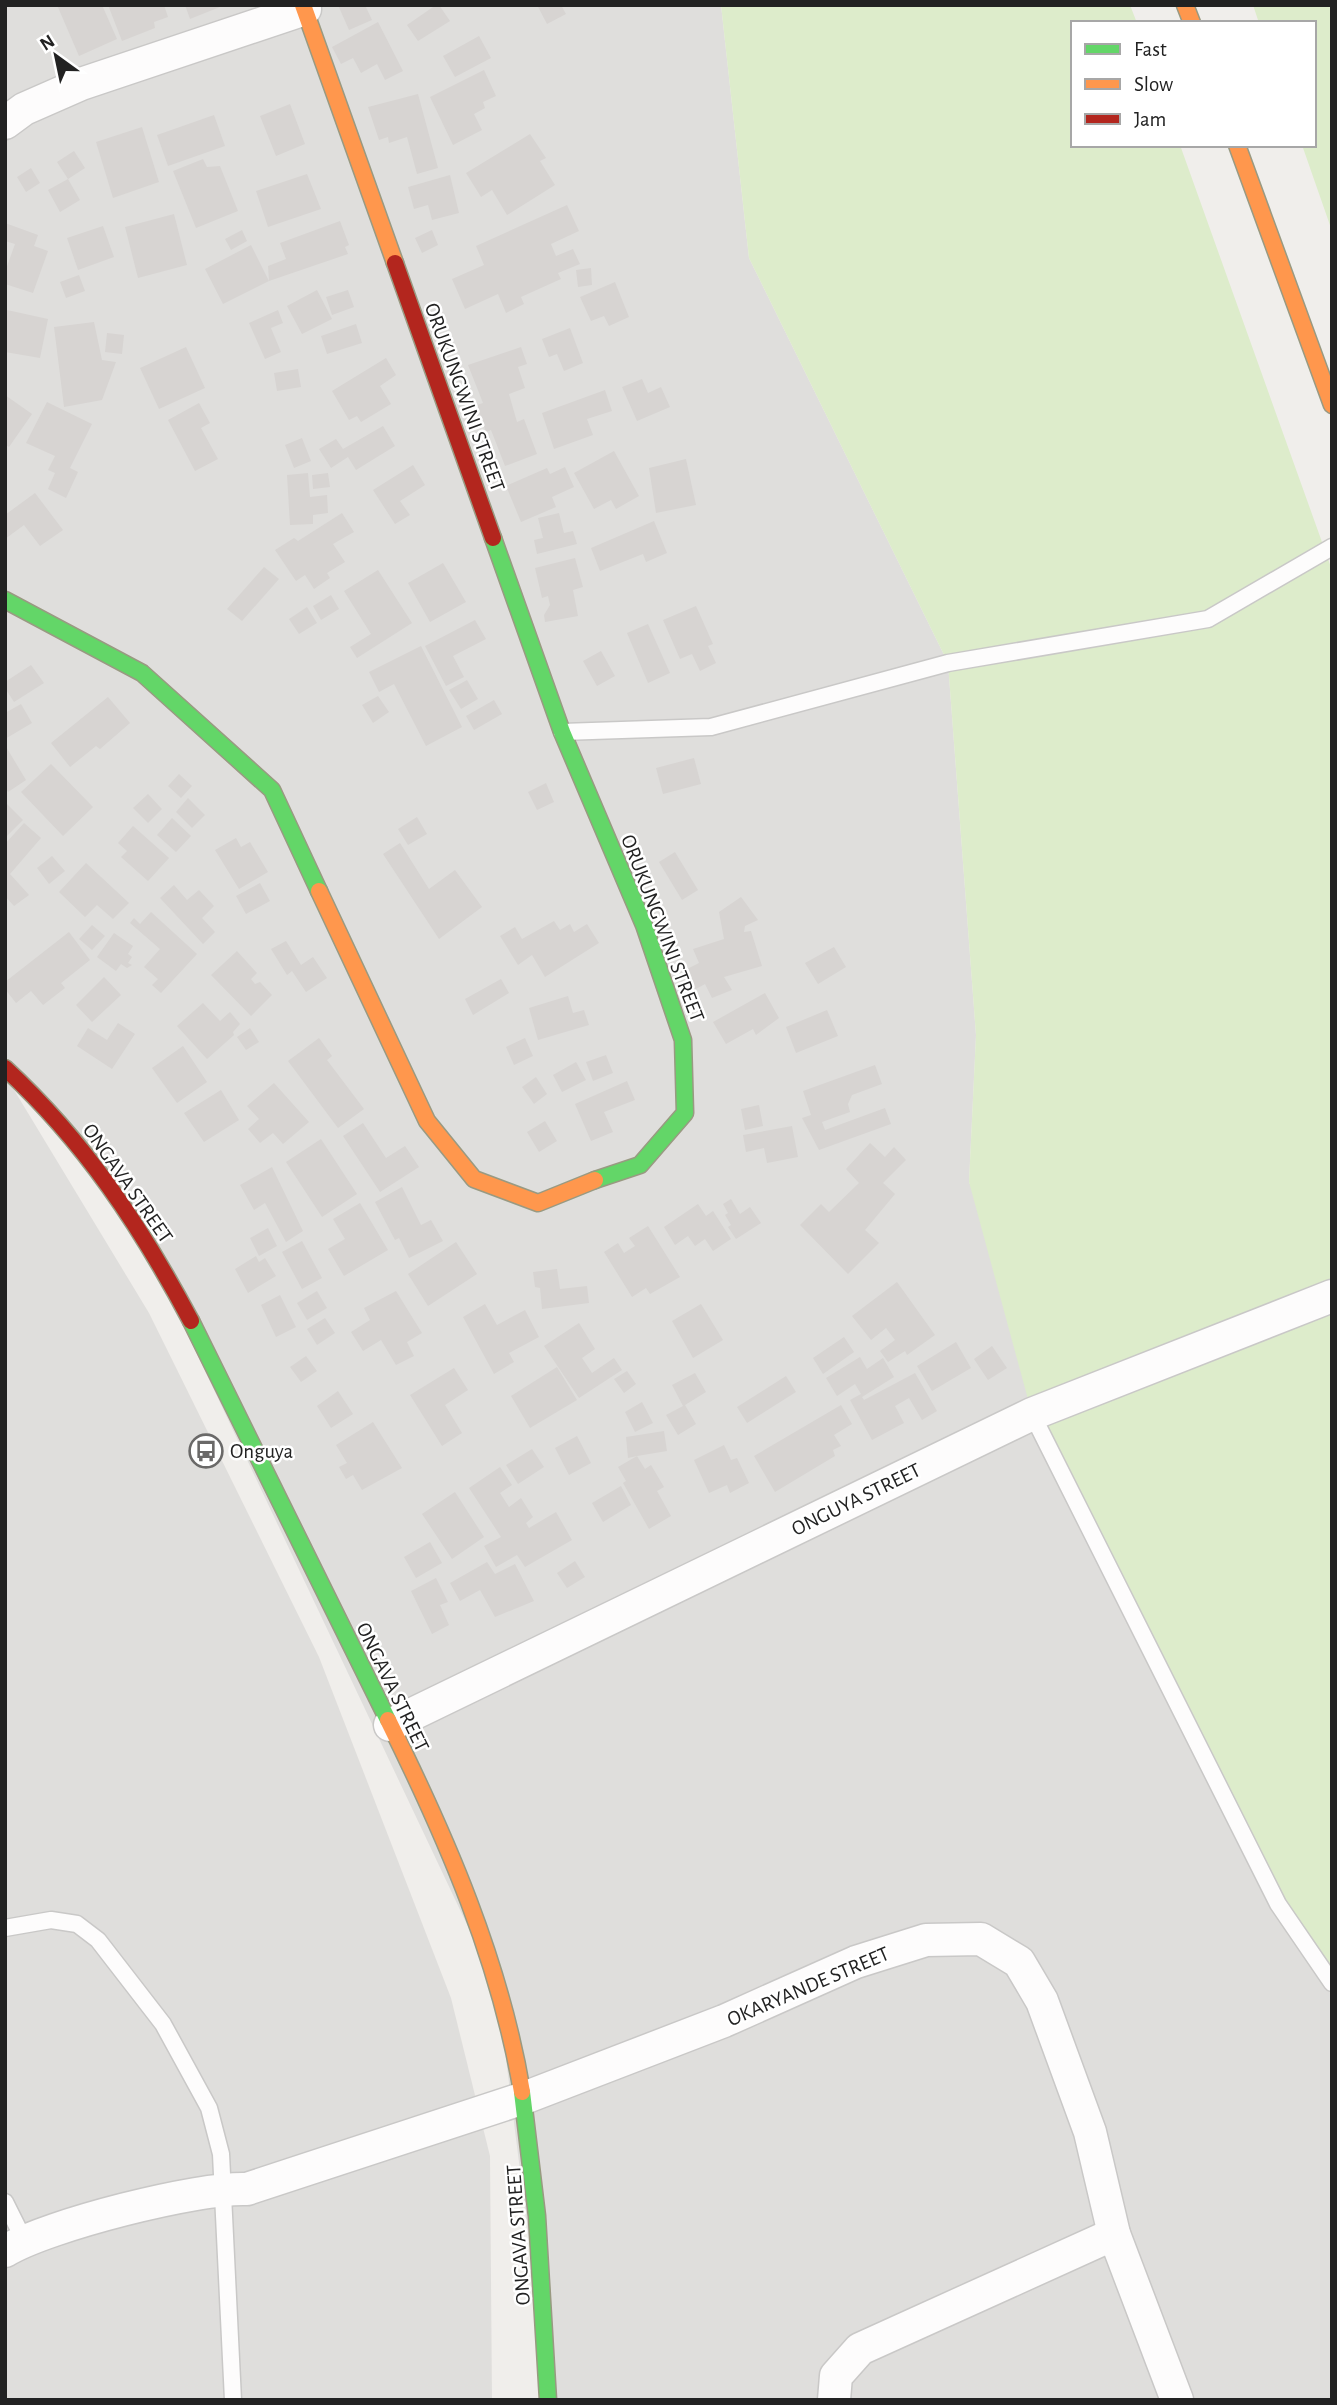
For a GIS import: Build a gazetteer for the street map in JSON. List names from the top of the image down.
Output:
{
  "streets": {
    "street": [
      "ORUKUNGWINI STREET",
      "ONGAVA STREET",
      "ONGUYA STREET",
      "OKARYANDE STREET"
    ]
  },
  "crossings": [
    ["ONGAVA STREET", "ONGUYA STREET"],
    ["ONGAVA STREET", "OKARYANDE STREET"]
  ],
  "places": {
    "bus stop": ["Onguya"]
  },
  "legend": ["Fast", "Slow", "Jam"],
  "north": "top left"
}
